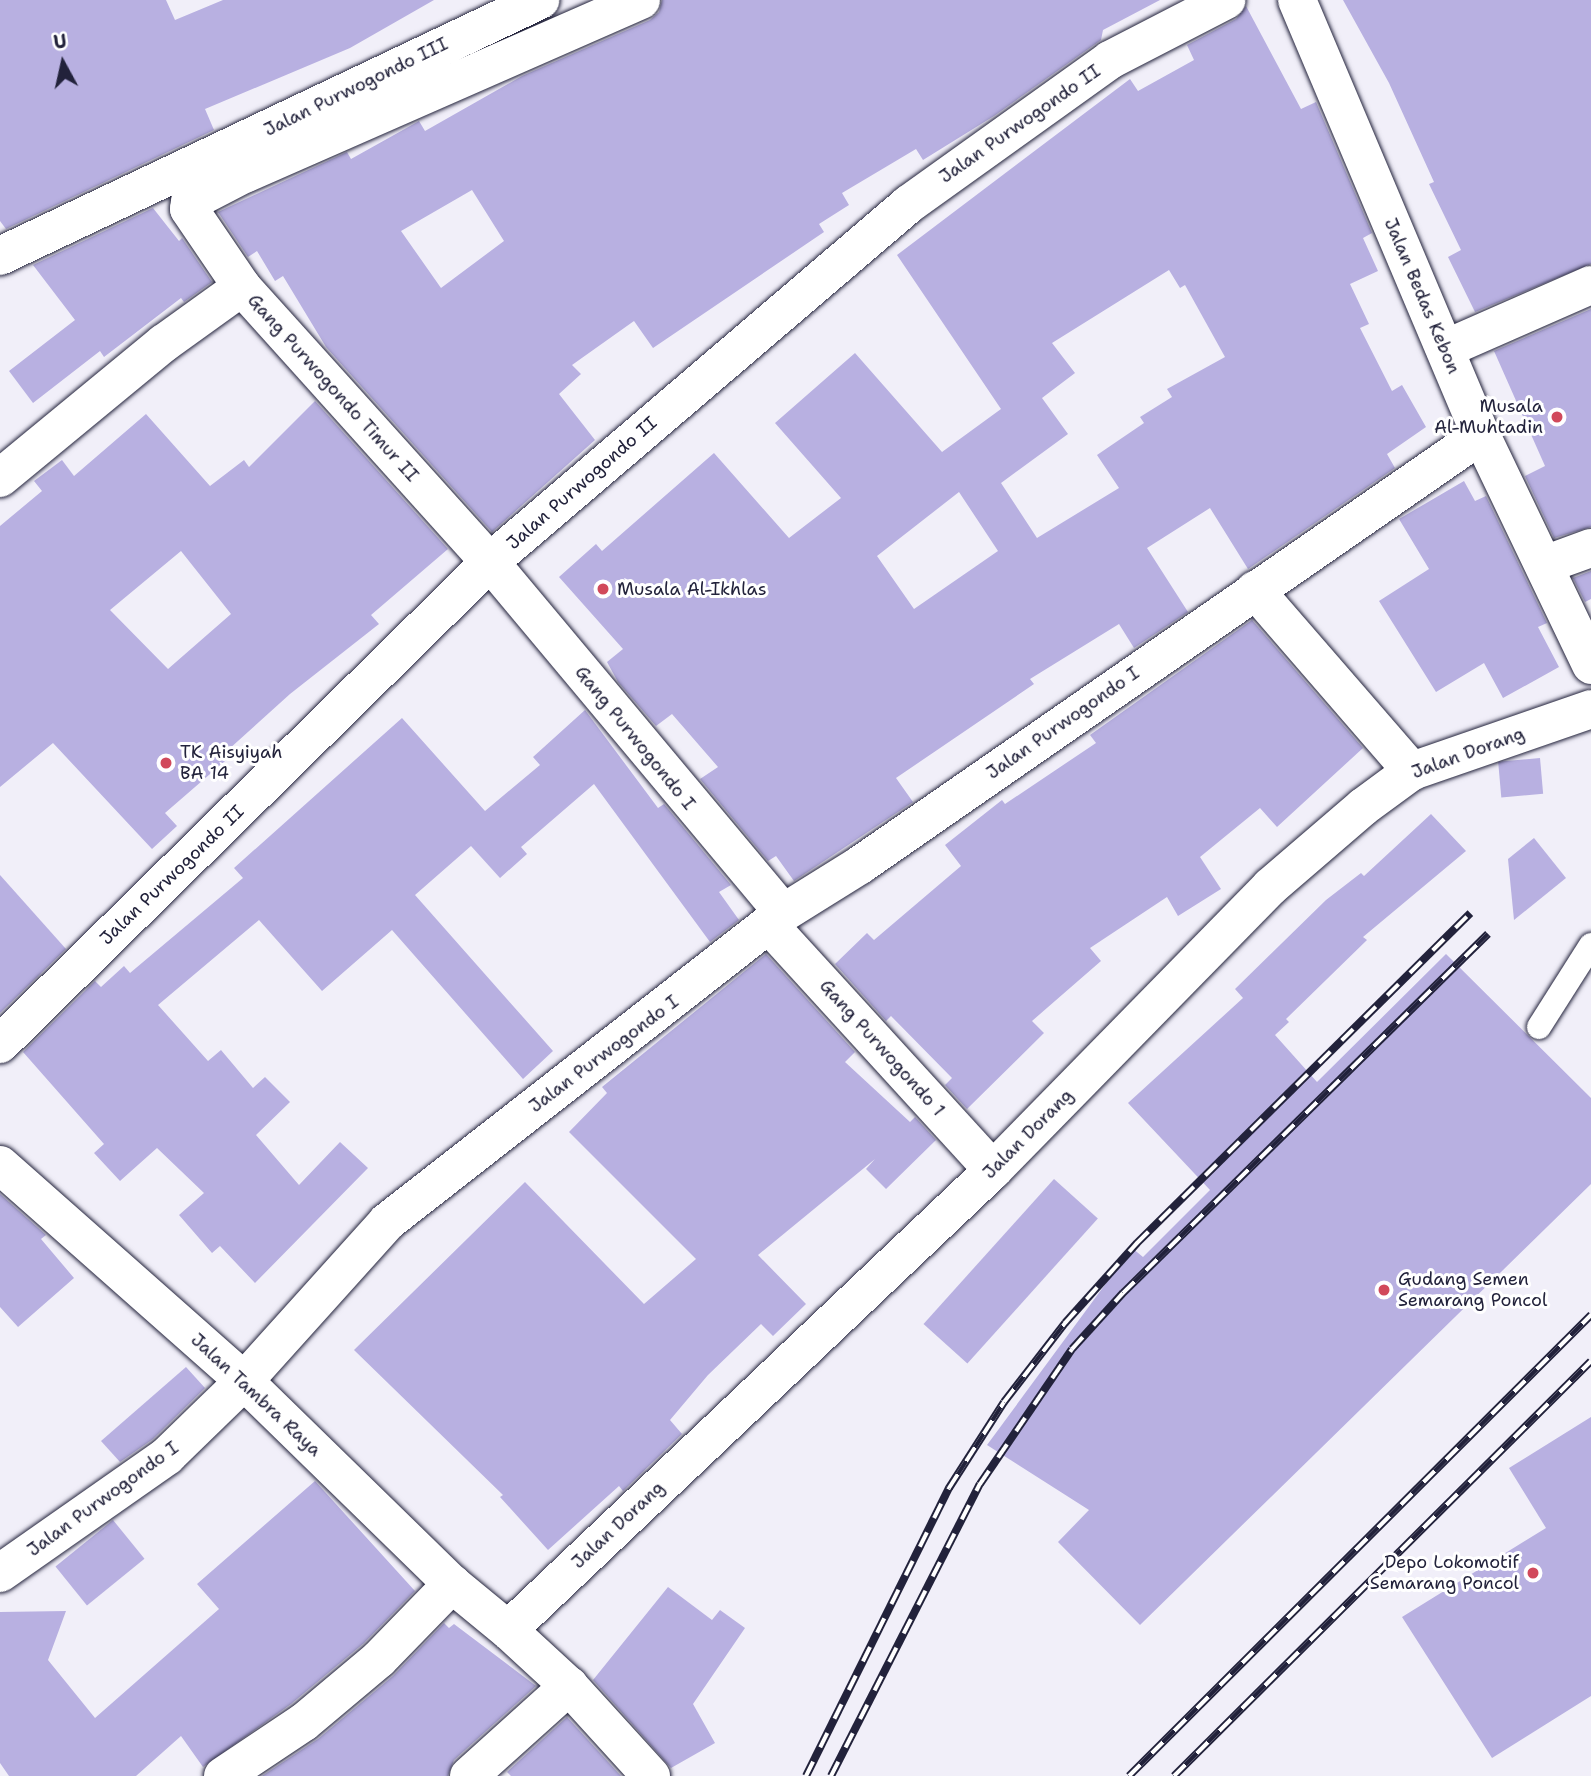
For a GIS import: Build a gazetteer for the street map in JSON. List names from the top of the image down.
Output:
{
  "streets": {
    "street": [
      "Jalan Purwogondo III",
      "Jalan Purwogondo II",
      "Jalan Bedas Kebon",
      "Gang Purwogondo Timur II",
      "Jalan Purwogondo I",
      "Gang Purwogondo I",
      "Jalan Dorang",
      "Gang Purwogondo 1",
      "Jalan Tambra Raya"
    ]
  },
  "crossings": [
    ["Jalan Purwogondo III", "Gang Purwogondo Timur II"],
    ["Jalan Purwogondo II", "Gang Purwogondo Timur II"],
    ["Jalan Purwogondo II", "Gang Purwogondo I"],
    ["Jalan Bedas Kebon", "Jalan Purwogondo I"],
    ["Gang Purwogondo Timur II", "Gang Purwogondo I"],
    ["Jalan Purwogondo I", "Gang Purwogondo I"],
    ["Jalan Purwogondo I", "Gang Purwogondo 1"],
    ["Jalan Purwogondo I", "Jalan Tambra Raya"],
    ["Gang Purwogondo I", "Gang Purwogondo 1"],
    ["Jalan Dorang", "Gang Purwogondo 1"],
    ["Jalan Dorang", "Jalan Tambra Raya"]
  ],
  "places": [
    "Musala Al-Muhtadin",
    "Musala Al-Ikhlas",
    "TK Aisyiyah BA 14",
    "Gudang Semen Semarang Poncol",
    "Depo Lokomotif Semarang Poncol"
  ],
  "north": "top"
}
